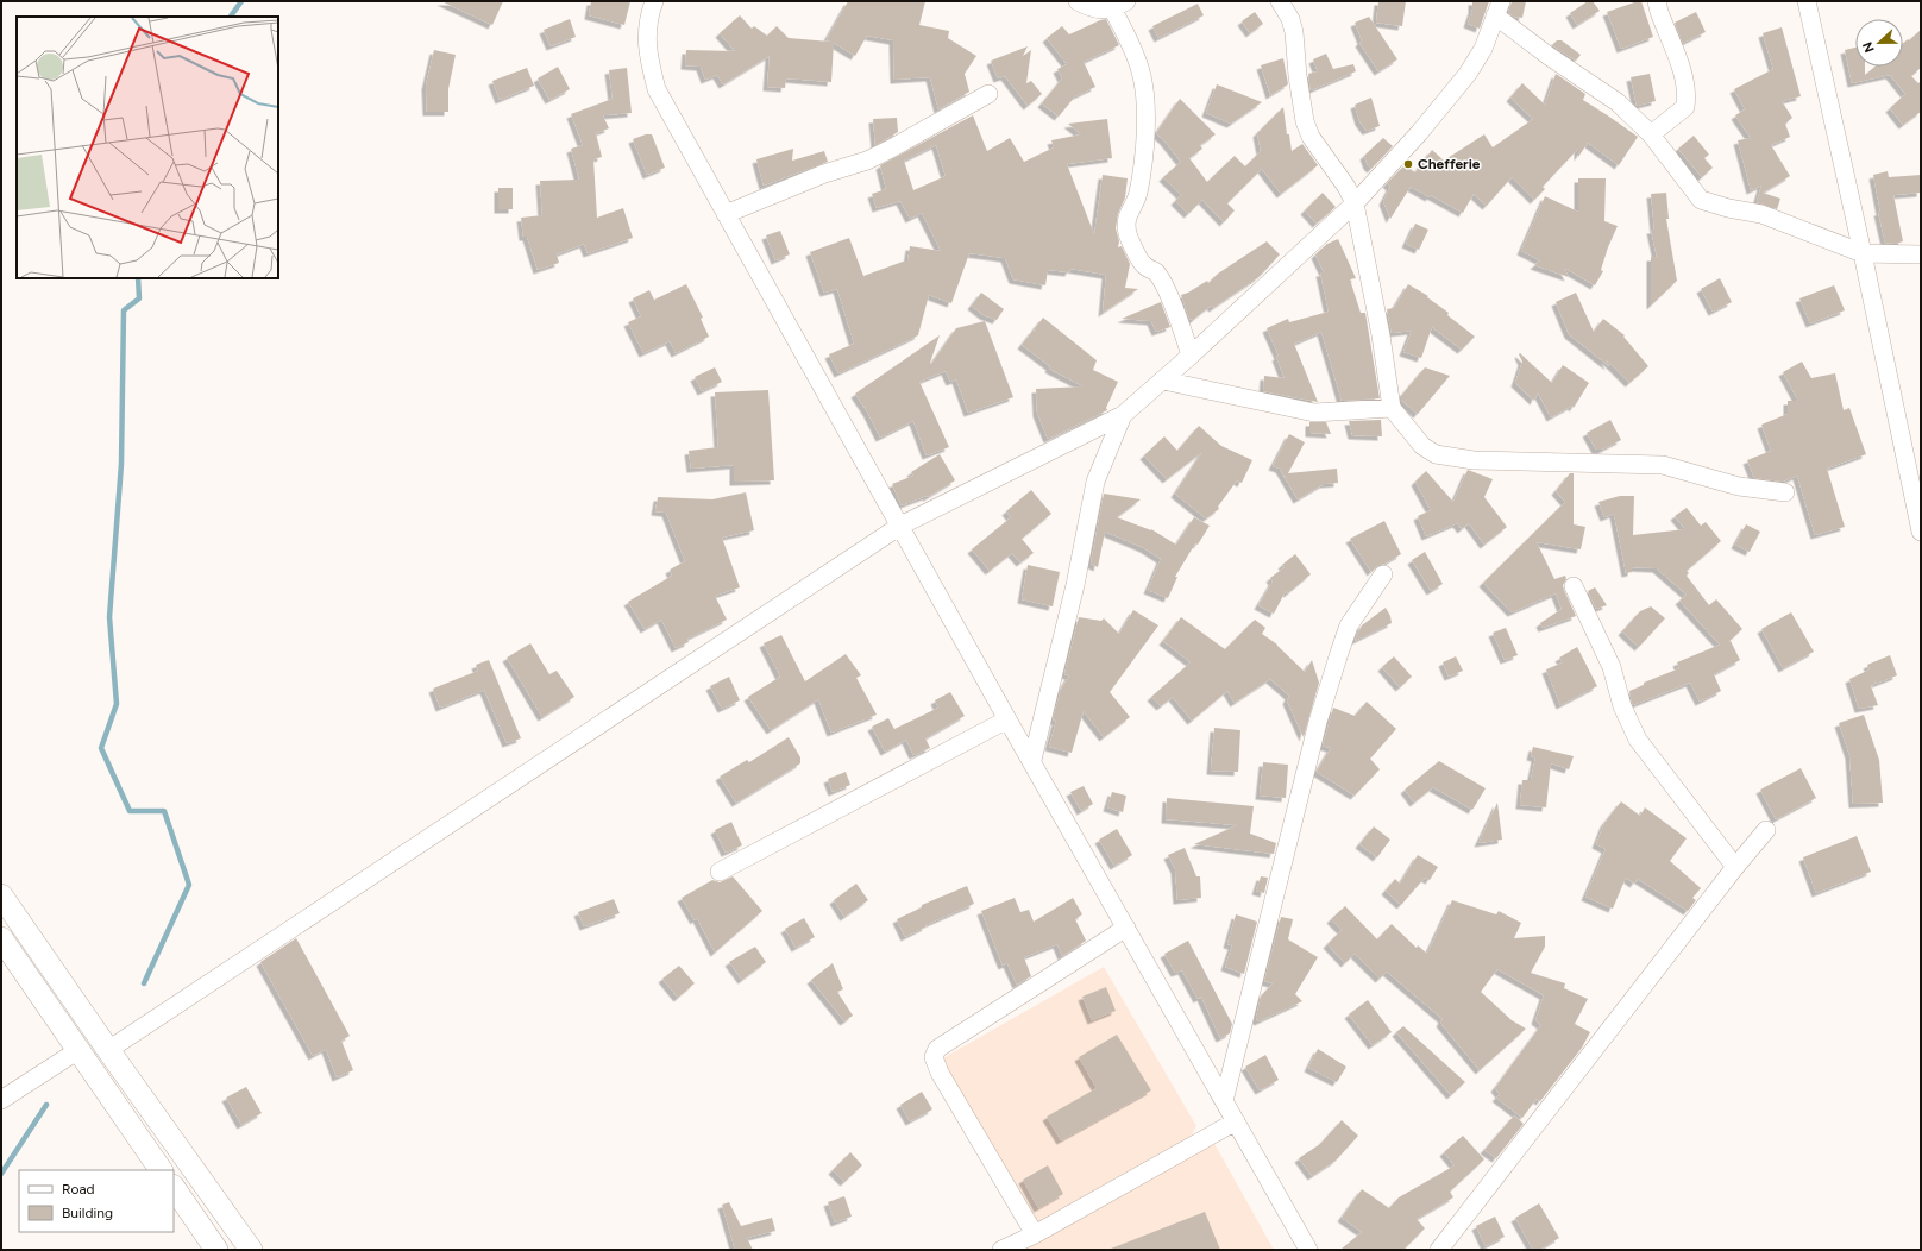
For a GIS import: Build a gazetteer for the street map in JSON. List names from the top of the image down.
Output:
{
  "places": ["Chefferie"],
  "legend": ["Road", "Building"],
  "north": "left"
}
